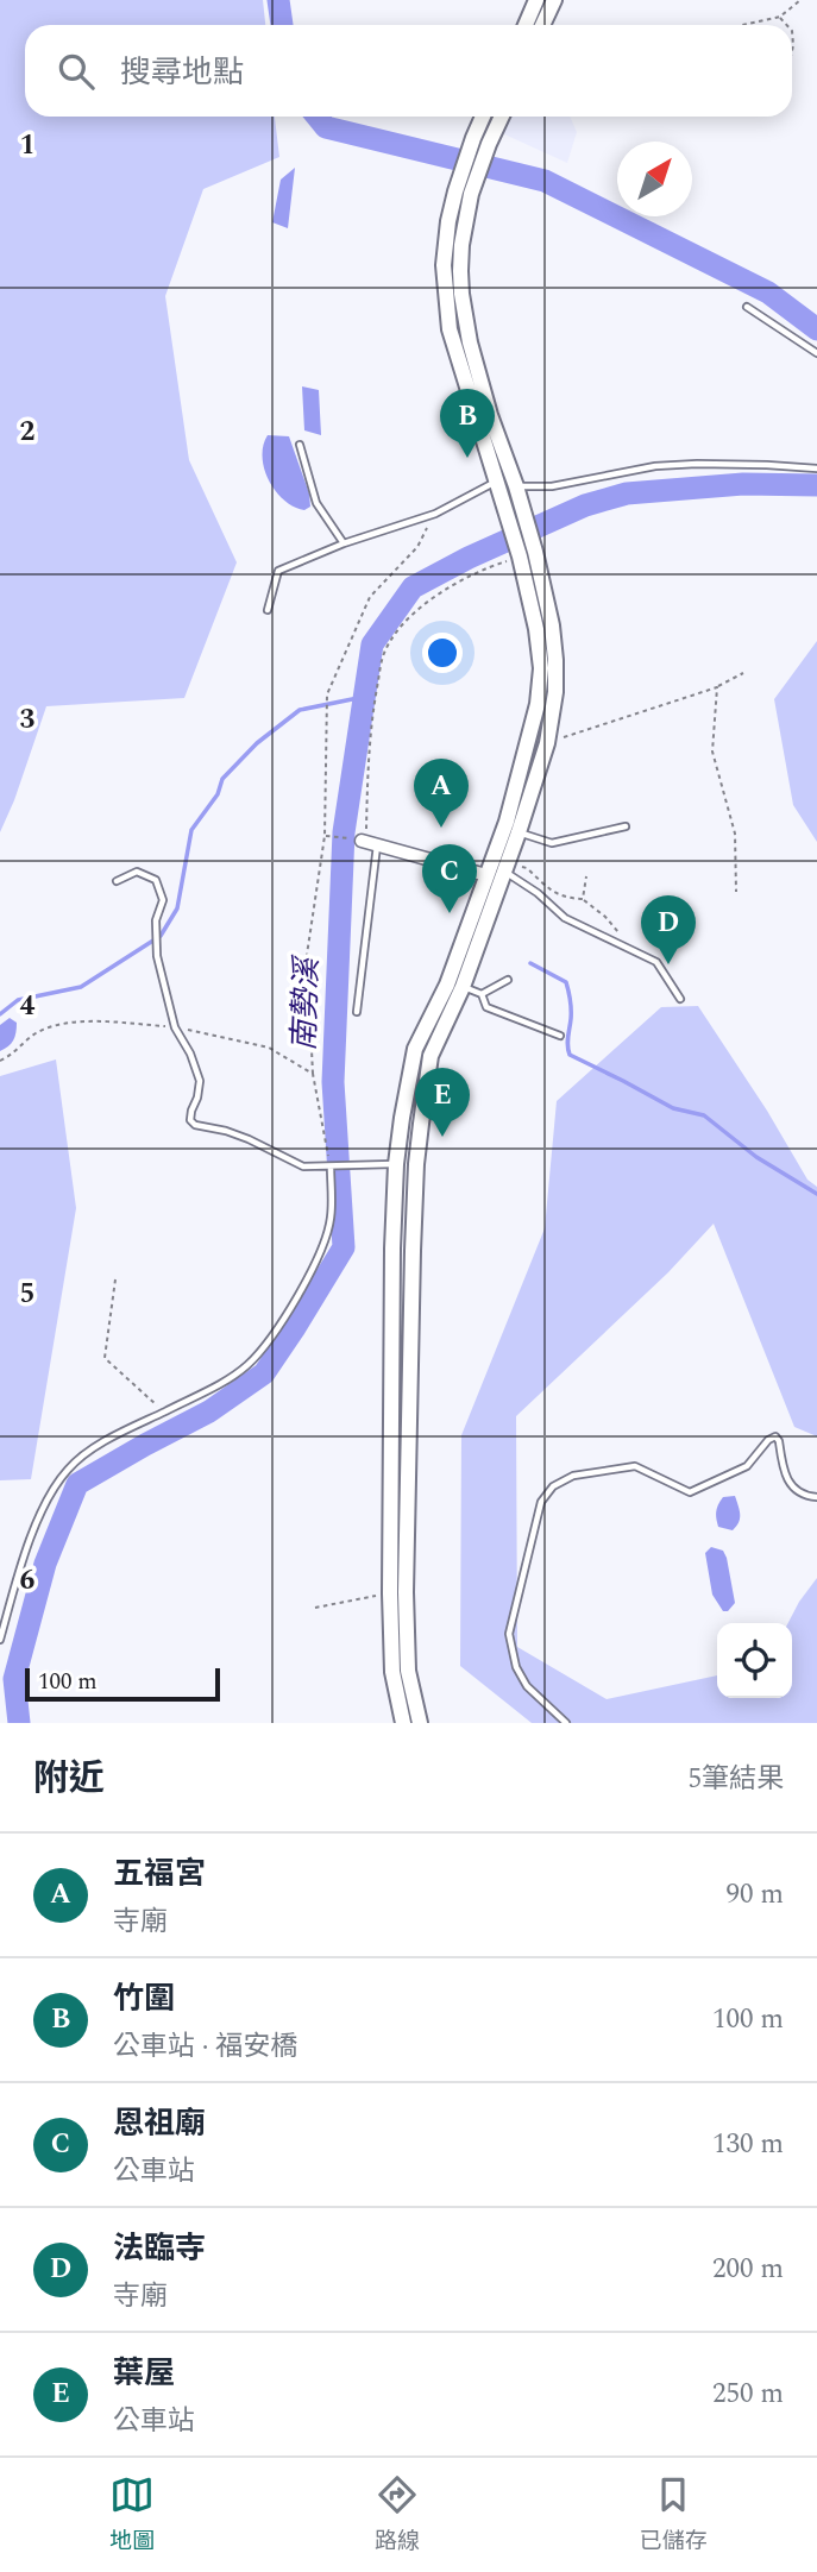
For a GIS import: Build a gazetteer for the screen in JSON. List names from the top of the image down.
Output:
{
  "water": ["南勢溪"],
  "scale_bar": "100 m",
  "north": "top right",
  "page": {
    "search": "搜尋地點",
    "pins": [
      "B",
      "A",
      "C",
      "D",
      "E"
    ],
    "scale": "100 m",
    "heading": ["附近", "5筆結果"],
    "list": [
      {
        "mark": "A",
        "name": "五福宮",
        "note": "寺廟",
        "value": "90 m"
      },
      {
        "mark": "B",
        "name": "竹圍",
        "note": "公車站 · 福安橋",
        "value": "100 m"
      },
      {
        "mark": "C",
        "name": "恩祖廟",
        "note": "公車站",
        "value": "130 m"
      },
      {
        "mark": "D",
        "name": "法臨寺",
        "note": "寺廟",
        "value": "200 m"
      },
      {
        "mark": "E",
        "name": "葉屋",
        "note": "公車站",
        "value": "250 m"
      }
    ],
    "nav": ["地圖", "路線", "已儲存"]
  },
  "grid": {
    "rows": [
      "1",
      "2",
      "3",
      "4",
      "5",
      "6"
    ]
  }
}
